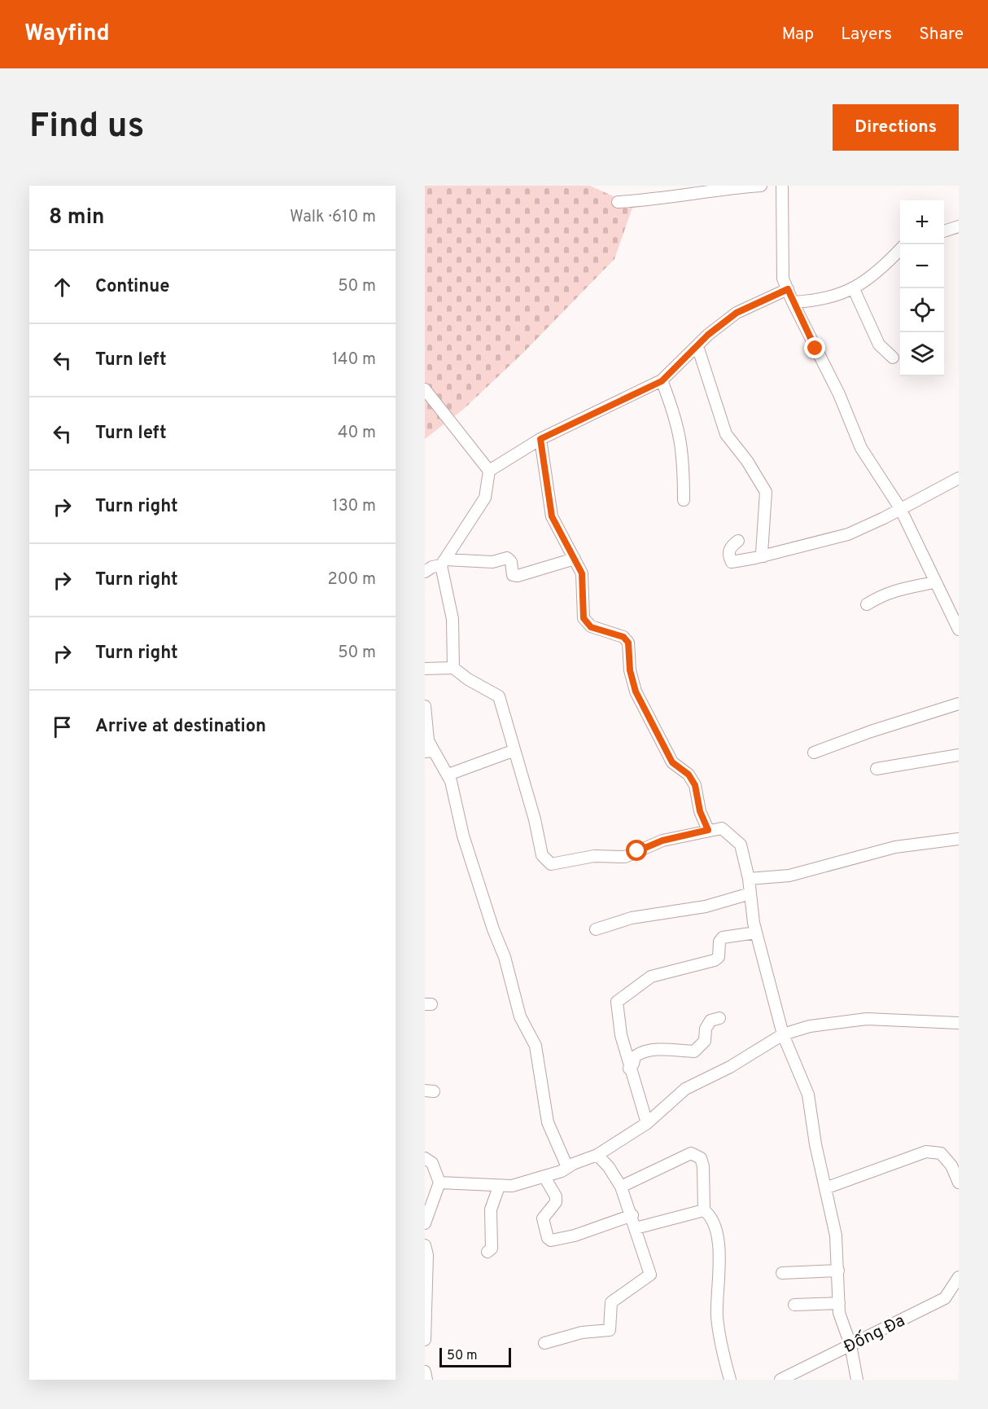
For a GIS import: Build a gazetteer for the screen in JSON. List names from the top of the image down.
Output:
{
  "streets": {
    "street": ["Đống Đa"]
  },
  "scale_bar": "50 m",
  "page": {
    "header": "Wayfind",
    "nav": ["Map", "Layers", "Share"],
    "buttons": "Directions",
    "title": "Find us",
    "heading": ["8 min", "Walk · 610 m"],
    "map_buttons": ["+", "−"],
    "list": [
      ["Continue", "50 m"],
      ["Turn left", "140 m"],
      ["Turn left", "40 m"],
      ["Turn right", "130 m"],
      ["Turn right", "200 m"],
      ["Turn right", "50 m"],
      "Arrive at destination"
    ],
    "scale": "50 m"
  }
}
